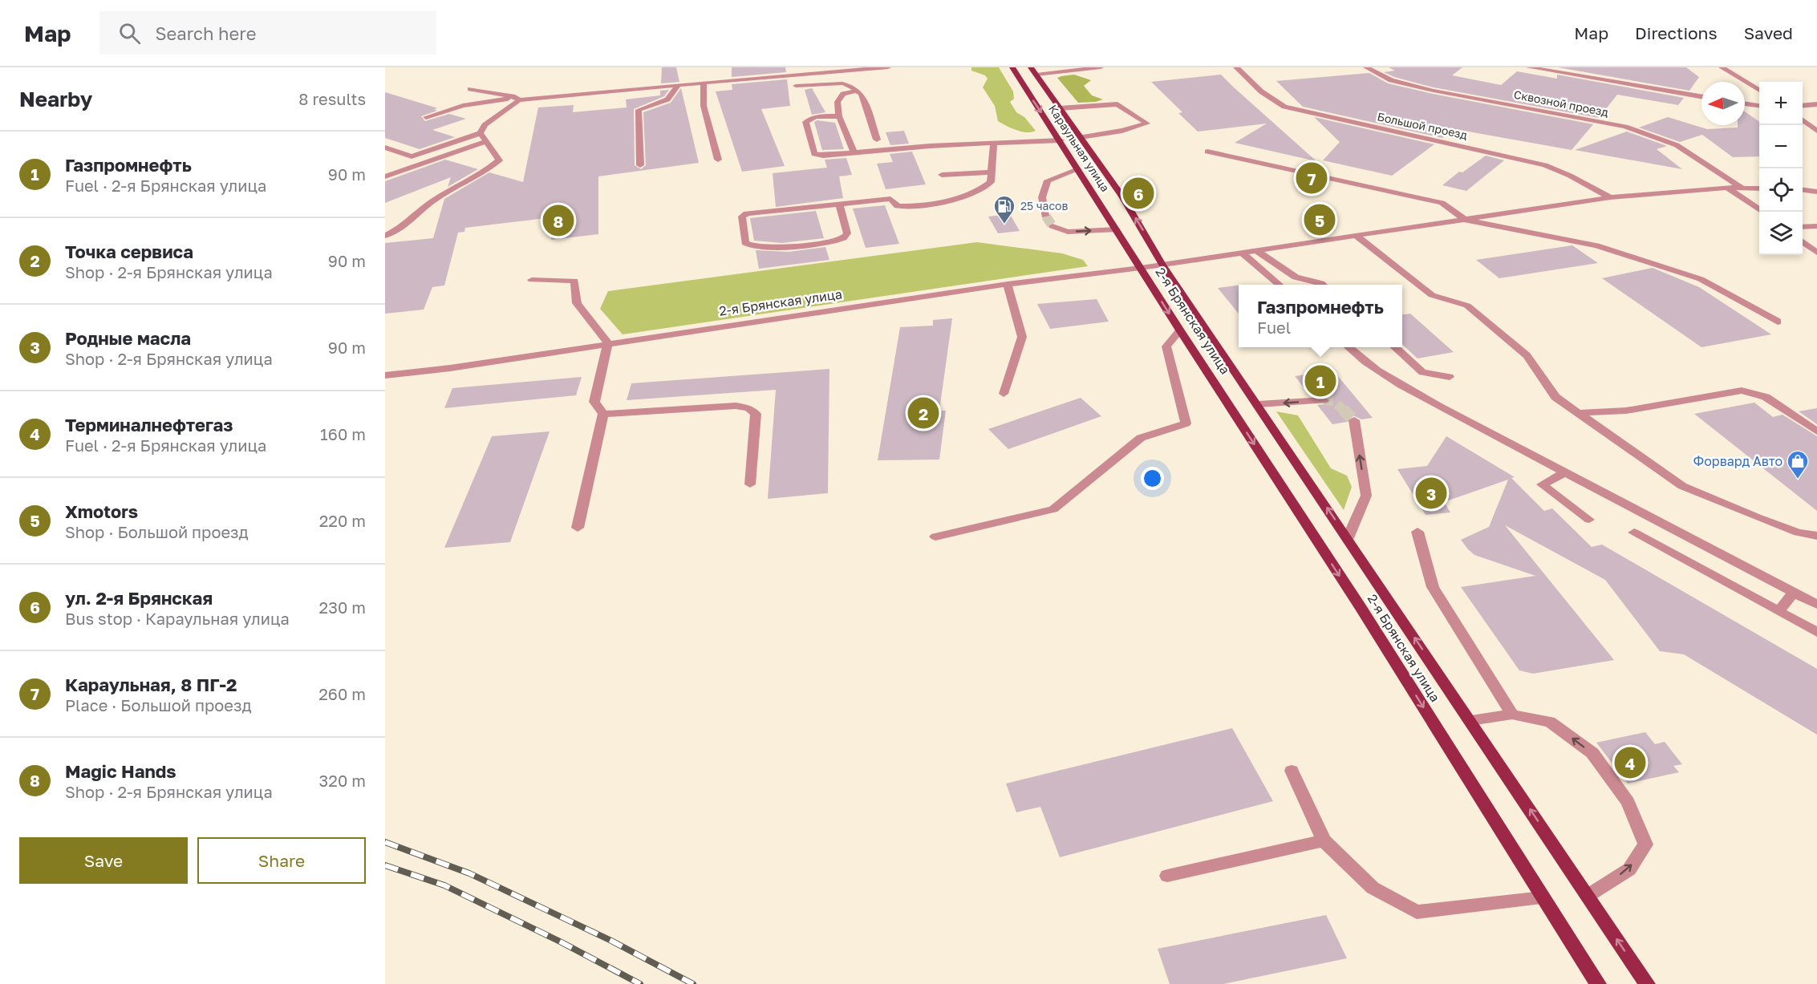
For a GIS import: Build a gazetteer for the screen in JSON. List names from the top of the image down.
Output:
{
  "streets": {
    "main road": ["Караульная улица", "2-я Брянская улица"],
    "street": ["Сквозной проезд", "Большой проезд"]
  },
  "crossings": [
    ["Караульная улица", "2-я Брянская улица"]
  ],
  "places": {
    "fuel station": ["25 часов"],
    "shop": ["Форвард Авто"]
  },
  "north": "left",
  "page": {
    "header": "Map",
    "search": "Search here",
    "nav": ["Map", "Directions", "Saved"],
    "heading": ["Nearby", "8 results"],
    "map_buttons": ["+", "−"],
    "list": [
      {
        "mark": "1",
        "name": "Газпромнефть",
        "note": "Fuel · 2-я Брянская улица",
        "value": "90 m"
      },
      {
        "mark": "2",
        "name": "Точка сервиса",
        "note": "Shop · 2-я Брянская улица",
        "value": "90 m"
      },
      {
        "mark": "3",
        "name": "Родные масла",
        "note": "Shop · 2-я Брянская улица",
        "value": "90 m"
      },
      {
        "mark": "4",
        "name": "Терминалнефтегаз",
        "note": "Fuel · 2-я Брянская улица",
        "value": "160 m"
      },
      {
        "mark": "5",
        "name": "Xmotors",
        "note": "Shop · Большой проезд",
        "value": "220 m"
      },
      {
        "mark": "6",
        "name": "ул. 2-я Брянская",
        "note": "Bus stop · Караульная улица",
        "value": "230 m"
      },
      {
        "mark": "7",
        "name": "Караульная, 8 ПГ-2",
        "note": "Place · Большой проезд",
        "value": "260 m"
      },
      {
        "mark": "8",
        "name": "Magic Hands",
        "note": "Shop · 2-я Брянская улица",
        "value": "320 m"
      }
    ],
    "pins": [
      "7",
      "6",
      "5",
      "8",
      "1",
      "2",
      "3",
      "4"
    ],
    "popup": ["Газпромнефть", "Fuel"],
    "buttons": ["Save", "Share"]
  }
}
